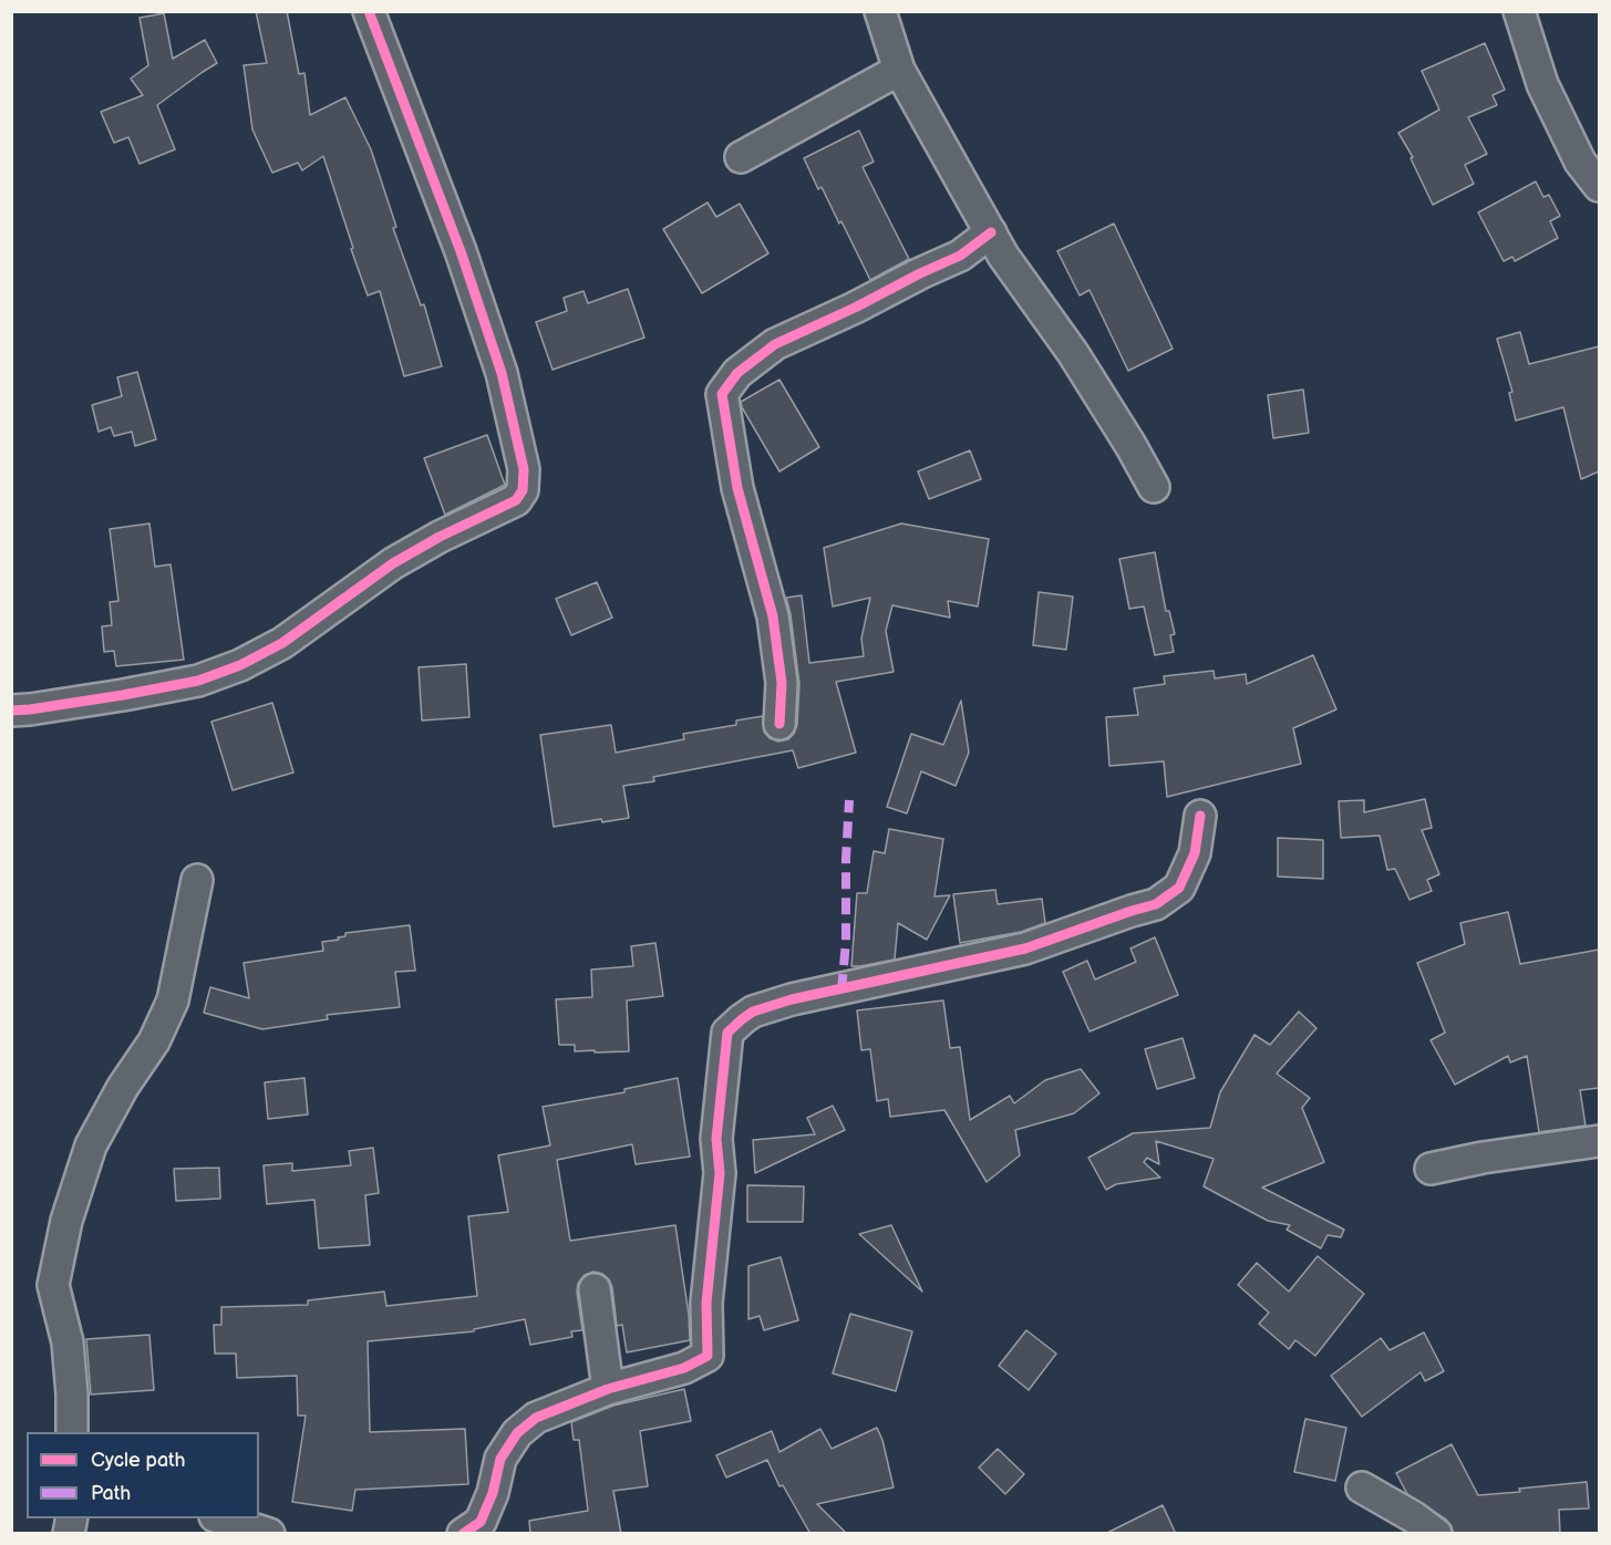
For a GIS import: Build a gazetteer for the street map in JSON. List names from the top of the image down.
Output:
{
  "legend": ["Cycle path", "Path"]
}
